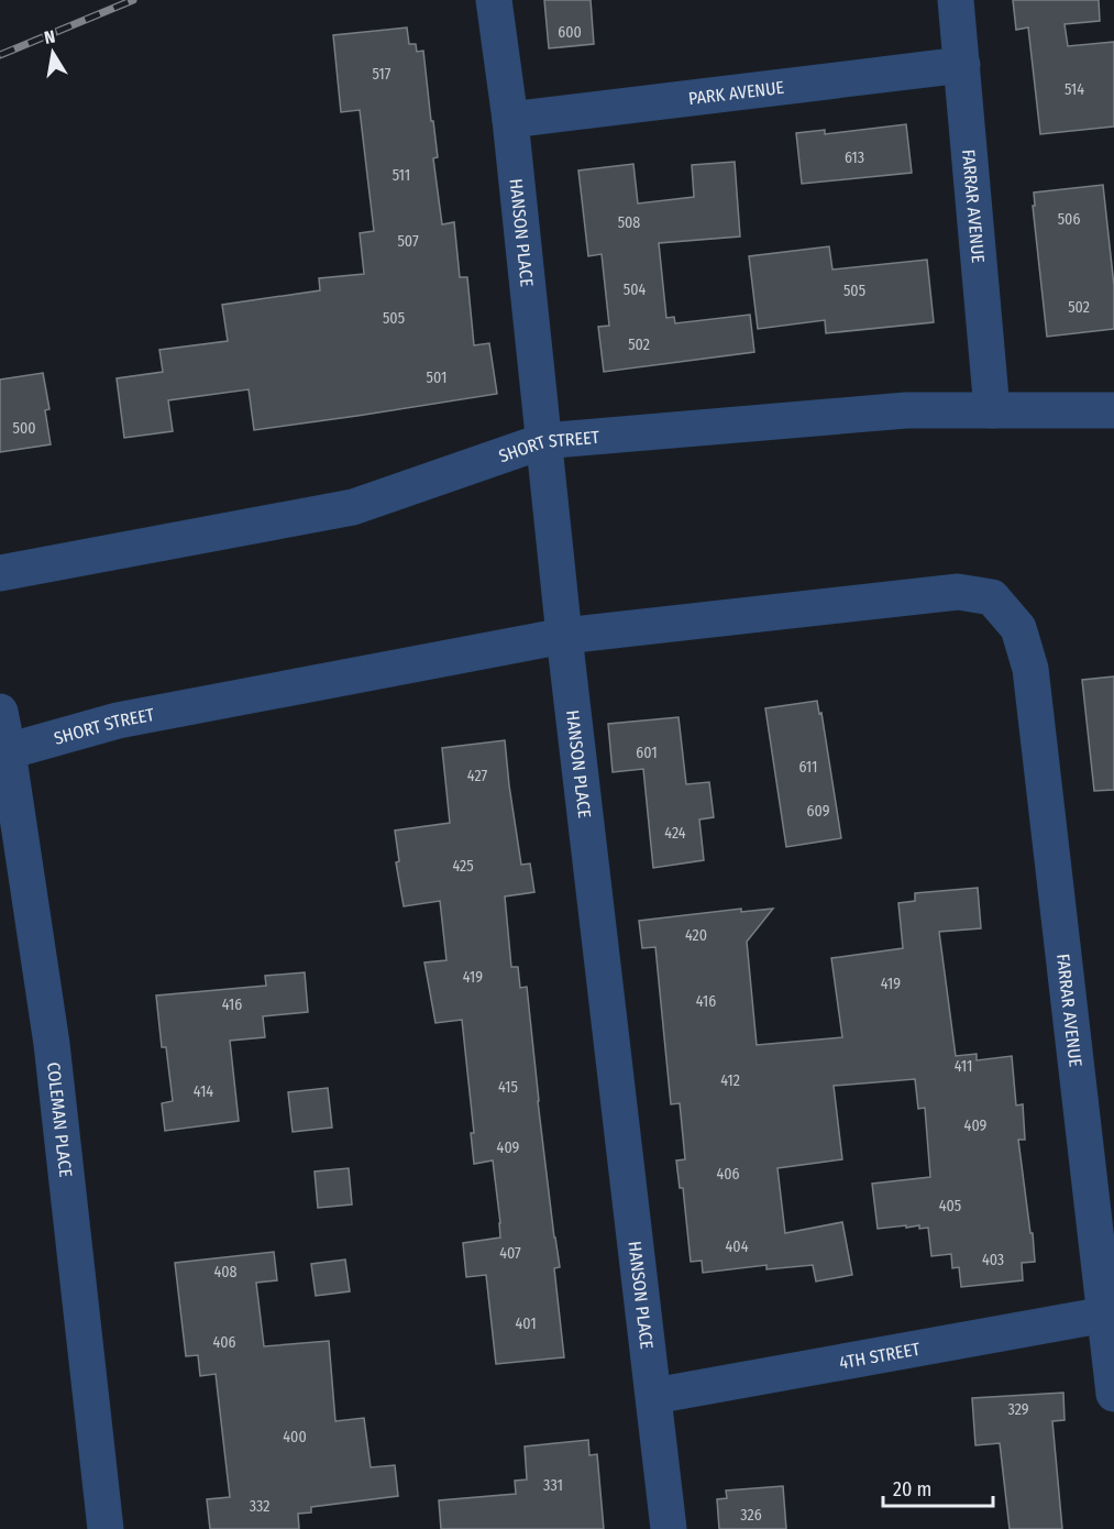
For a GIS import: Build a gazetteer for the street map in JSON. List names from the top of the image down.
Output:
{
  "streets": {
    "street": [
      "PARK AVENUE",
      "FARRAR AVENUE",
      "HANSON PLACE",
      "SHORT STREET",
      "COLEMAN PLACE",
      "4TH STREET"
    ]
  },
  "crossings": [
    ["PARK AVENUE", "FARRAR AVENUE"],
    ["PARK AVENUE", "HANSON PLACE"],
    ["FARRAR AVENUE", "SHORT STREET"],
    ["FARRAR AVENUE", "4TH STREET"],
    ["HANSON PLACE", "SHORT STREET"],
    ["HANSON PLACE", "4TH STREET"],
    ["SHORT STREET", "COLEMAN PLACE"]
  ],
  "house_numbers": [
    "600",
    "517",
    "514",
    "613",
    "511",
    "506",
    "508",
    "507",
    "504",
    "505",
    "502",
    "505",
    "502",
    "501",
    "500",
    "601",
    "611",
    "427",
    "609",
    "424",
    "425",
    "420",
    "419",
    "419",
    "416",
    "416",
    "411",
    "412",
    "415",
    "414",
    "409",
    "409",
    "406",
    "405",
    "404",
    "407",
    "403",
    "408",
    "401",
    "406",
    "329",
    "400",
    "331",
    "332",
    "326"
  ],
  "scale_bar": "20 m",
  "north": "top"
}
